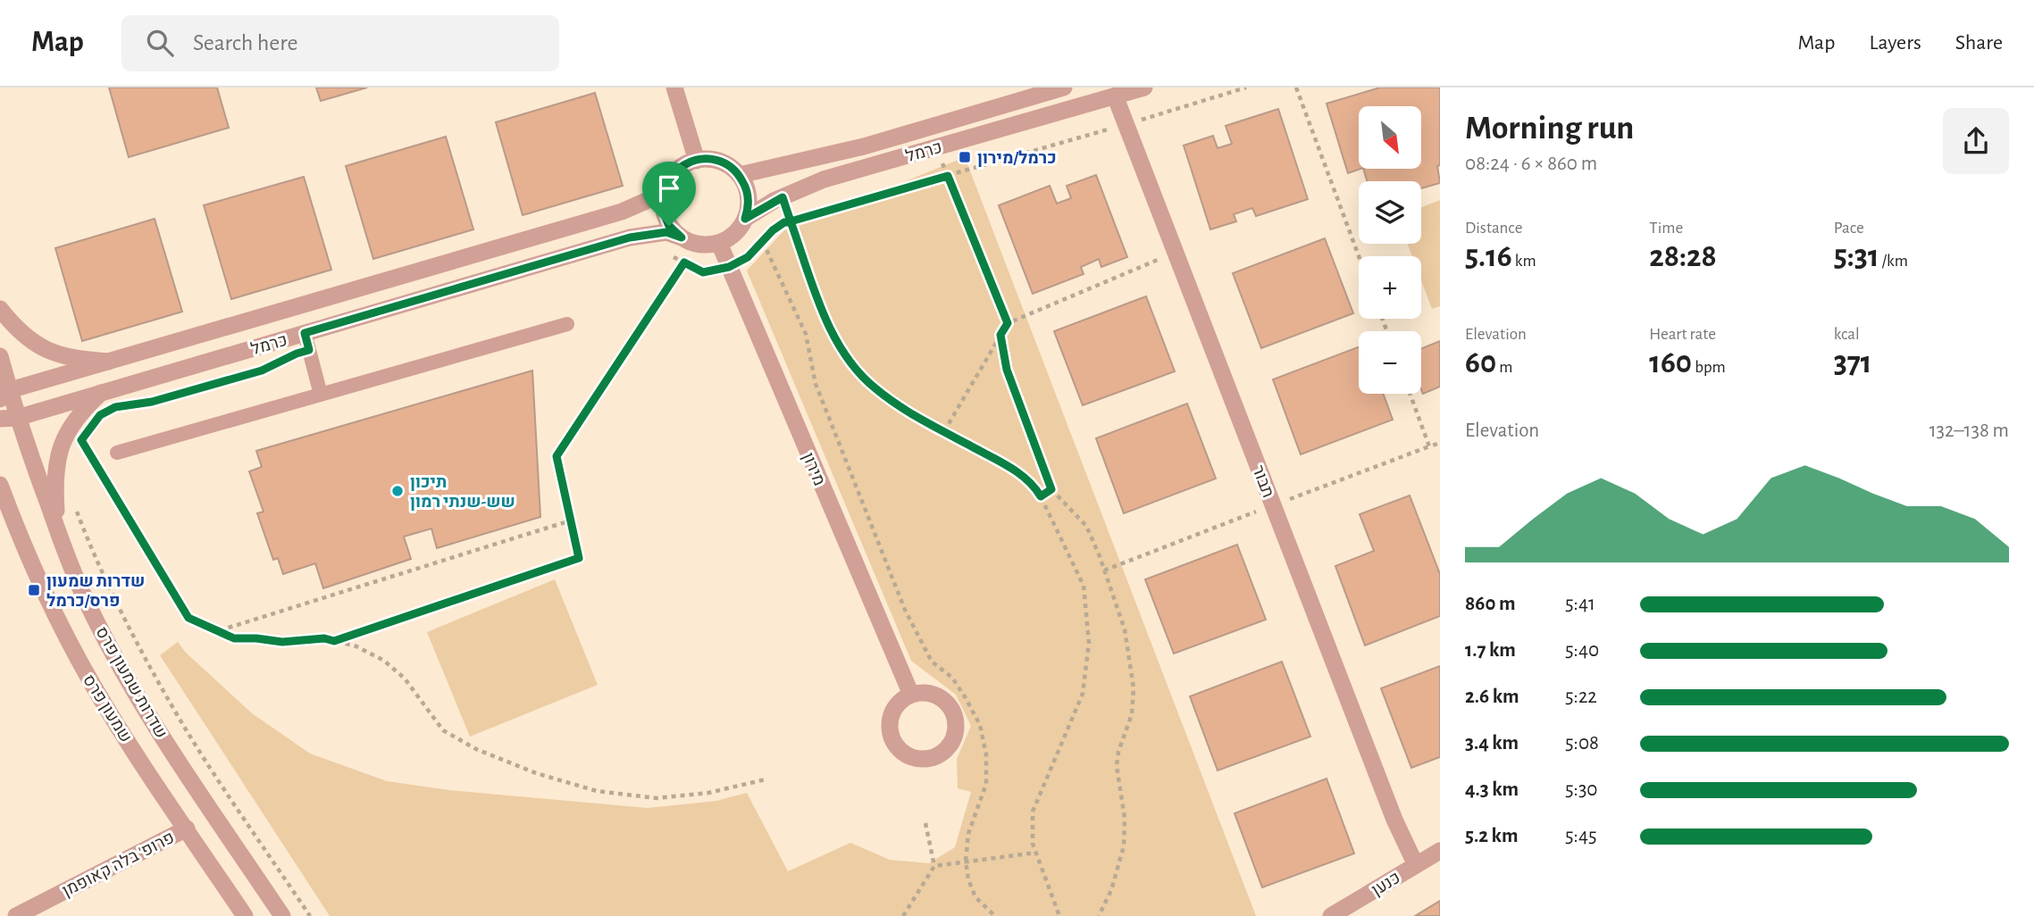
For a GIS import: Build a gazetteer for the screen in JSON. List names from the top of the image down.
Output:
{
  "streets": {
    "street": [
      "כרמל",
      "מירון",
      "תבור",
      "שדרות שמעון פרס",
      "שמעון פרס",
      "פרופ' בלה קאופמן",
      "כנען"
    ]
  },
  "crossings": [
    ["כרמל", "מירון"],
    ["כרמל", "תבור"],
    ["כרמל", "שדרות שמעון פרס"],
    ["תבור", "כנען"],
    ["שמעון פרס", "פרופ' בלה קאופמן"]
  ],
  "places": {
    "transit": ["כרמל/מירון", "שדרות שמעון פרס/כרמל"],
    "other": ["תיכון שש-שנתי רמון"]
  },
  "north": "bottom right",
  "page": {
    "header": "Map",
    "search": "Search here",
    "nav": ["Map", "Layers", "Share"],
    "heading": ["Morning run", "08:24 · 6 × 860 m"],
    "map_buttons": ["+", "−"],
    "stats": [
      ["Distance", "5.16 km"],
      ["Time", "28:28"],
      ["Pace", "5:31 /km"],
      ["Elevation", "60 m"],
      ["Heart rate", "160 bpm"],
      ["kcal", "371"]
    ],
    "chart": ["Elevation", "132–138 m"],
    "list": [
      {
        "name": "860 m",
        "note": "5:41"
      },
      {
        "name": "1.7 km",
        "note": "5:40"
      },
      {
        "name": "2.6 km",
        "note": "5:22"
      },
      {
        "name": "3.4 km",
        "note": "5:08"
      },
      {
        "name": "4.3 km",
        "note": "5:30"
      },
      {
        "name": "5.2 km",
        "note": "5:45"
      }
    ]
  }
}
